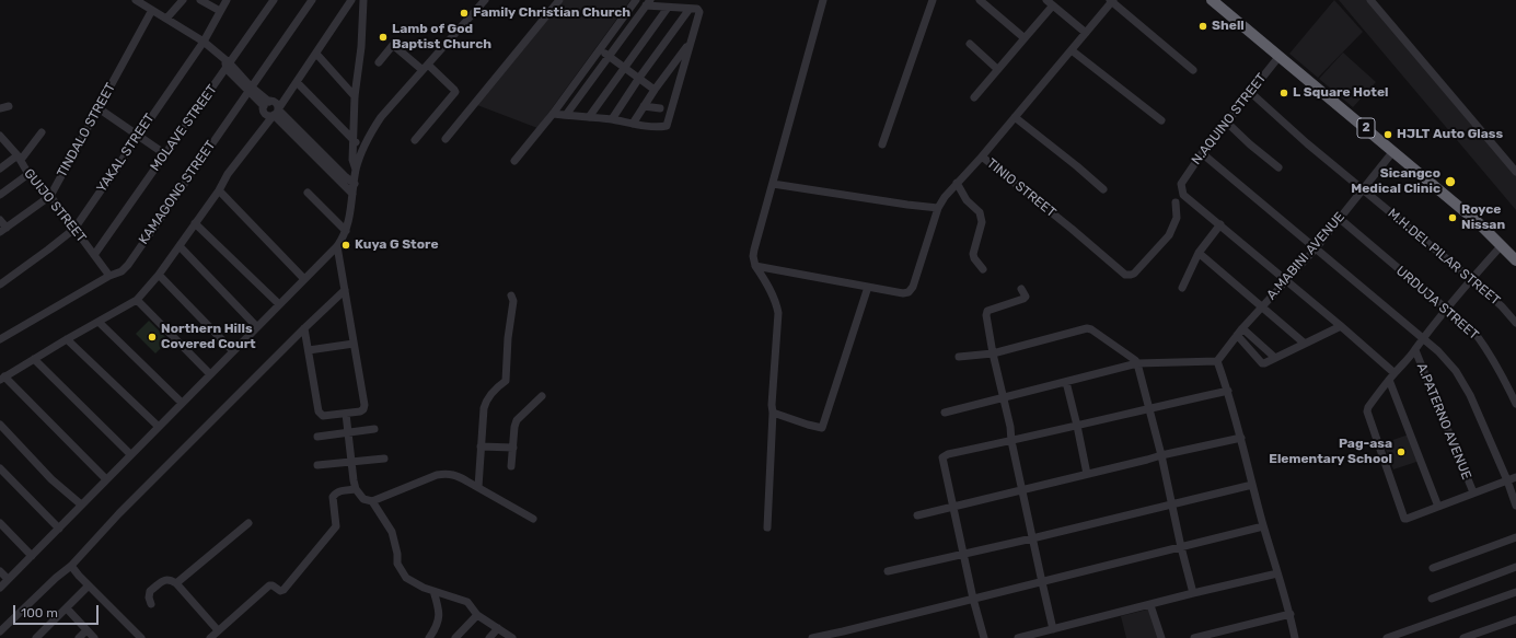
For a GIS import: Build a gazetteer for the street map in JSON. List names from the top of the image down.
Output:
{
  "streets": {
    "highway": ["2"],
    "street": [
      "N.AQUINO STREET",
      "MOLAVE STREET",
      "TINDALO STREET",
      "YAKAL STREET",
      "TINIO STREET",
      "KAMAGONG STREET",
      "GUIJO STREET",
      "A.MABINI AVENUE",
      "M.H.DEL PILAR STREET",
      "URDUJA STREET",
      "A.PATERNO AVENUE"
    ]
  },
  "crossings": [
    ["N.AQUINO STREET", "2"],
    ["N.AQUINO STREET", "M.H.DEL PILAR STREET"],
    ["MOLAVE STREET", "GUIJO STREET"],
    ["2", "A.MABINI AVENUE"],
    ["TINDALO STREET", "GUIJO STREET"],
    ["YAKAL STREET", "GUIJO STREET"],
    ["KAMAGONG STREET", "GUIJO STREET"],
    ["A.MABINI AVENUE", "M.H.DEL PILAR STREET"],
    ["A.MABINI AVENUE", "URDUJA STREET"]
  ],
  "places": [
    "Family Christian Church",
    "Shell",
    "Lamb of God Baptist Church",
    "L Square Hotel",
    "HJLT Auto Glass",
    "Sicangco Medical Clinic",
    "Royce Nissan",
    "Kuya G Store",
    "Northern Hills Covered Court",
    "Pag-asa Elementary School"
  ],
  "scale_bar": "100 m"
}
